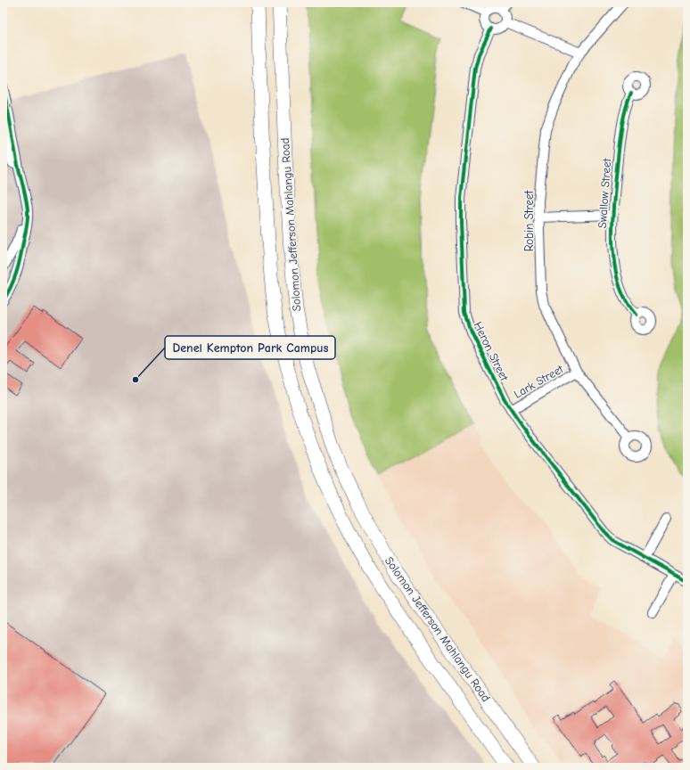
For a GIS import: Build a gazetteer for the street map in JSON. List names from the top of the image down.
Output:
{
  "streets": {
    "main road": ["Solomon Jefferson Mahlangu Road"],
    "street": [
      "Swallow Street",
      "Robin Street",
      "Heron Street",
      "Lark Street"
    ]
  },
  "crossings": [
    ["Robin Street", "Lark Street"],
    ["Heron Street", "Lark Street"]
  ],
  "places": ["Denel Kempton Park Campus"]
}
